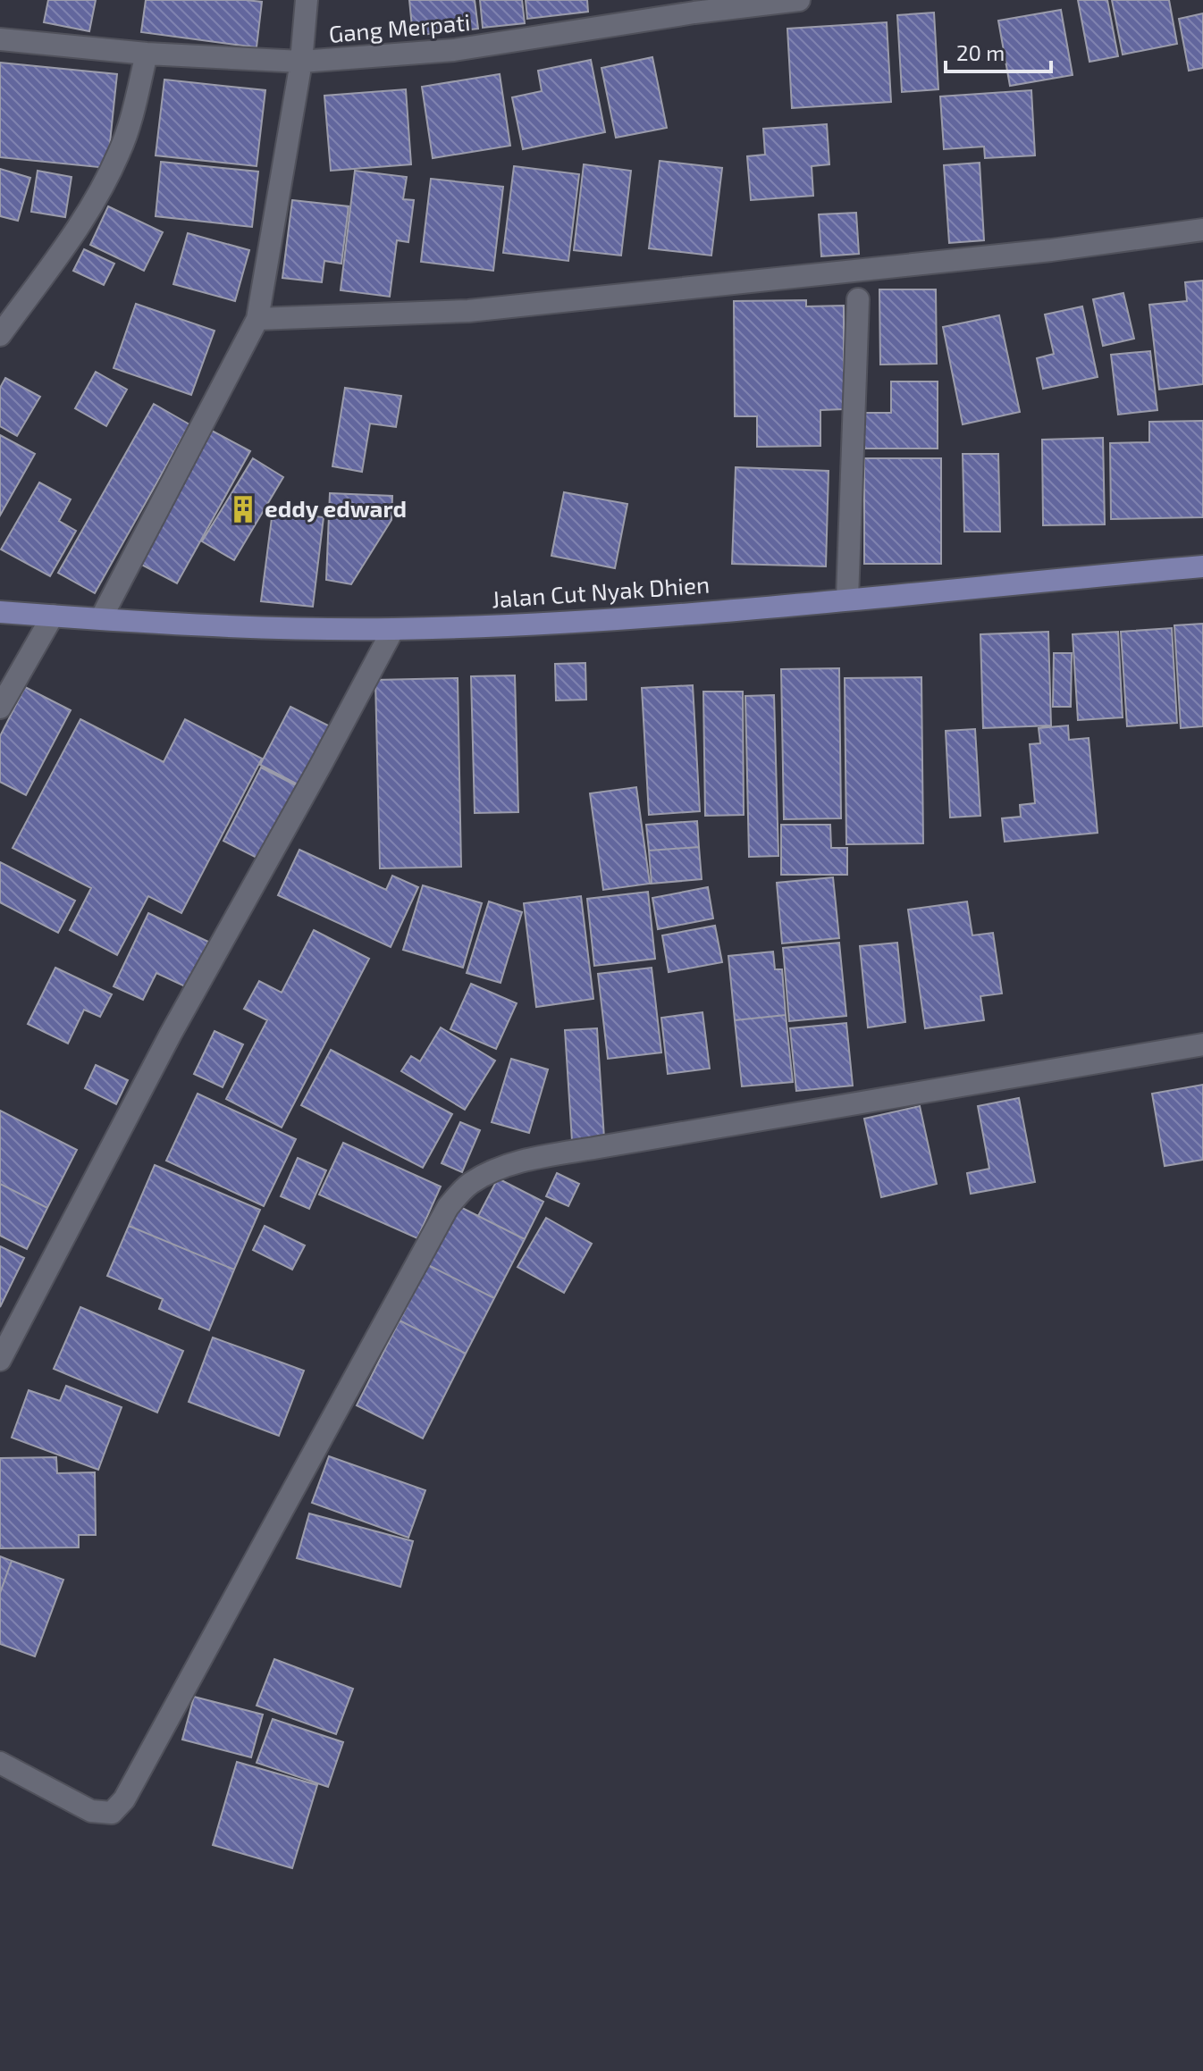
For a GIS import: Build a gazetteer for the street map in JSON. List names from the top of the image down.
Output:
{
  "streets": {
    "main road": ["Jalan Cut Nyak Dhien"],
    "street": ["Gang Merpati"]
  },
  "places": {
    "building": ["eddy edward"]
  },
  "scale_bar": "20 m"
}
